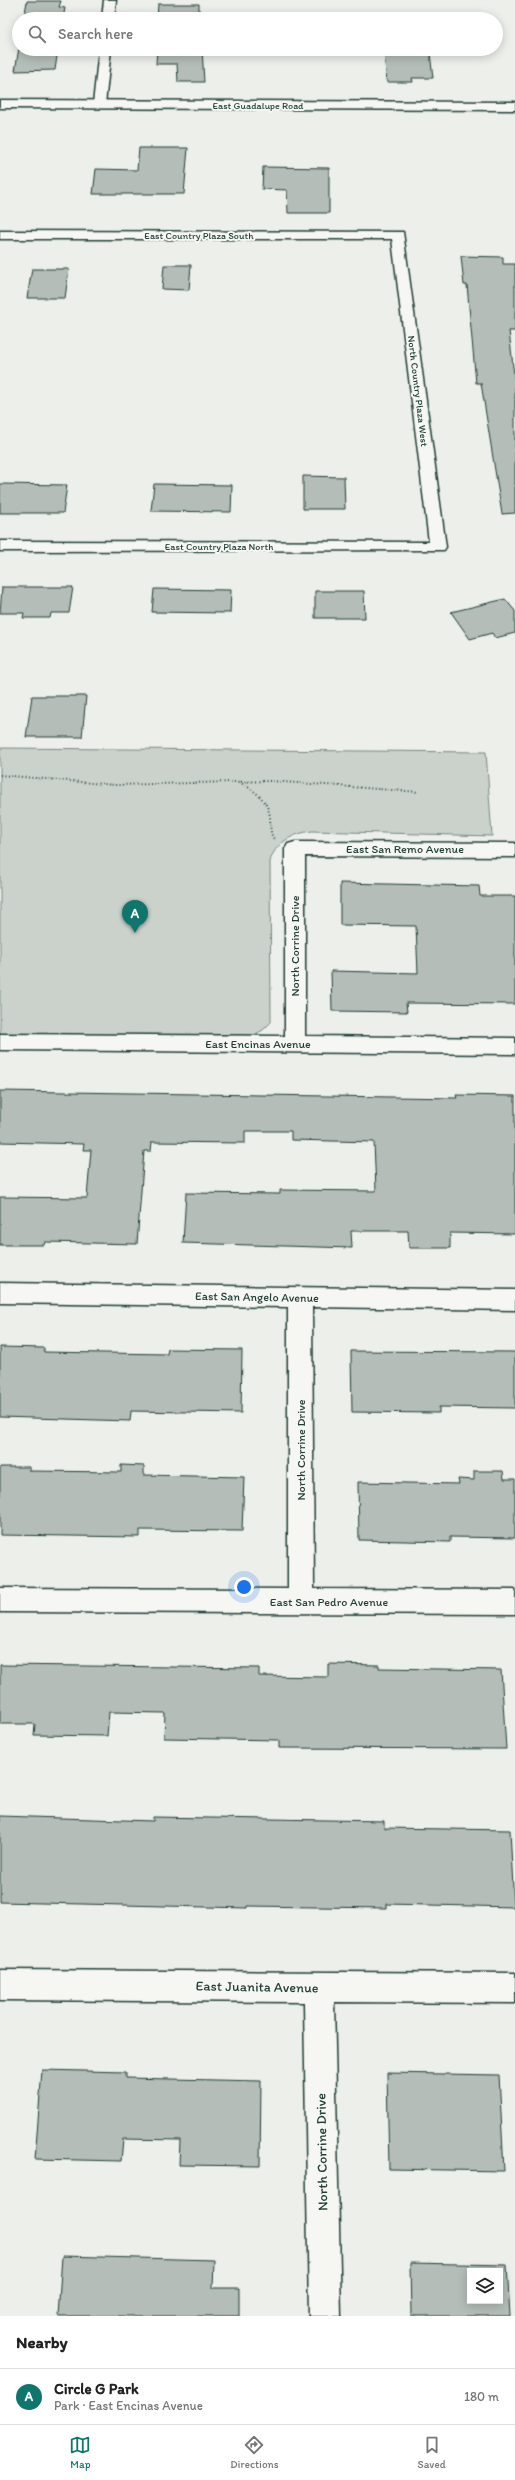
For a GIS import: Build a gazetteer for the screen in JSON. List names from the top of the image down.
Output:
{
  "streets": {
    "street": [
      "East Guadalupe Road",
      "East Country Plaza South",
      "North Country Plaza West",
      "East Country Plaza North",
      "East San Remo Avenue",
      "North Corrine Drive",
      "East Encinas Avenue",
      "East San Angelo Avenue",
      "East San Pedro Avenue",
      "East Juanita Avenue"
    ]
  },
  "crossings": [
    ["East Country Plaza South", "North Country Plaza West"],
    ["North Country Plaza West", "East Country Plaza North"],
    ["East San Remo Avenue", "North Corrine Drive"],
    ["North Corrine Drive", "East Encinas Avenue"],
    ["North Corrine Drive", "East San Angelo Avenue"],
    ["North Corrine Drive", "East San Pedro Avenue"],
    ["North Corrine Drive", "East Juanita Avenue"]
  ],
  "page": {
    "search": "Search here",
    "pins": "A",
    "heading": "Nearby",
    "list": [
      {
        "mark": "A",
        "name": "Circle G Park",
        "note": "Park · East Encinas Avenue",
        "value": "180 m"
      }
    ],
    "nav": ["Map", "Directions", "Saved"]
  }
}
